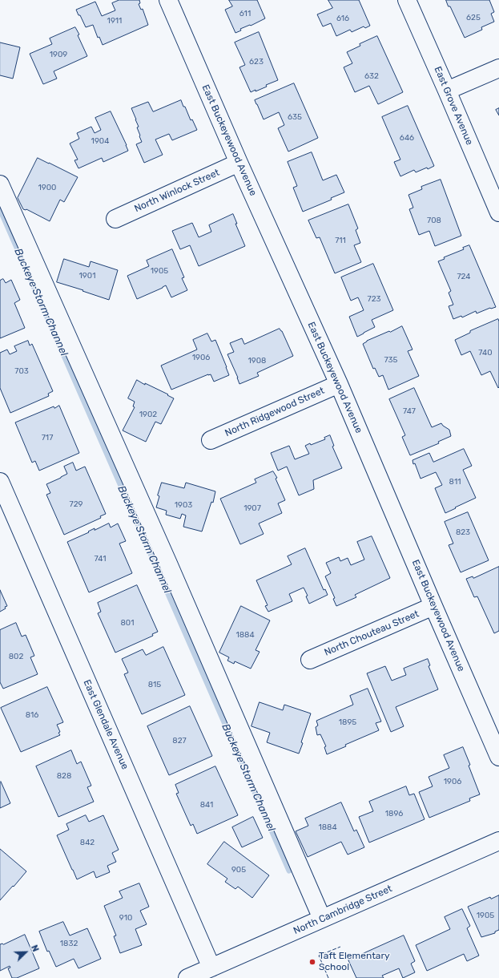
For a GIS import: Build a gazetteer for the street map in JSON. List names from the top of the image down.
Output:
{
  "streets": {
    "street": [
      "East Grove Avenue",
      "East Buckeyewood Avenue",
      "North Winlock Street",
      "North Ridgewood Street",
      "North Chouteau Street",
      "East Glendale Avenue",
      "North Cambridge Street"
    ]
  },
  "crossings": [
    ["East Buckeyewood Avenue", "North Winlock Street"],
    ["East Buckeyewood Avenue", "North Ridgewood Street"],
    ["East Buckeyewood Avenue", "North Chouteau Street"],
    ["East Glendale Avenue", "North Cambridge Street"]
  ],
  "water": ["Buckeye Storm Channel"],
  "places": ["Taft Elementary School"],
  "house_numbers": [
    "611",
    "625",
    "616",
    "1911",
    "1909",
    "623",
    "632",
    "635",
    "646",
    "1904",
    "1900",
    "708",
    "711",
    "1905",
    "1901",
    "724",
    "723",
    "740",
    "1906",
    "735",
    "1908",
    "703",
    "747",
    "1902",
    "717",
    "811",
    "729",
    "1903",
    "1907",
    "823",
    "741",
    "801",
    "1884",
    "802",
    "815",
    "816",
    "1895",
    "827",
    "828",
    "1906",
    "841",
    "1896",
    "1884",
    "842",
    "905",
    "1905",
    "910",
    "1832"
  ],
  "north": "top right"
}
